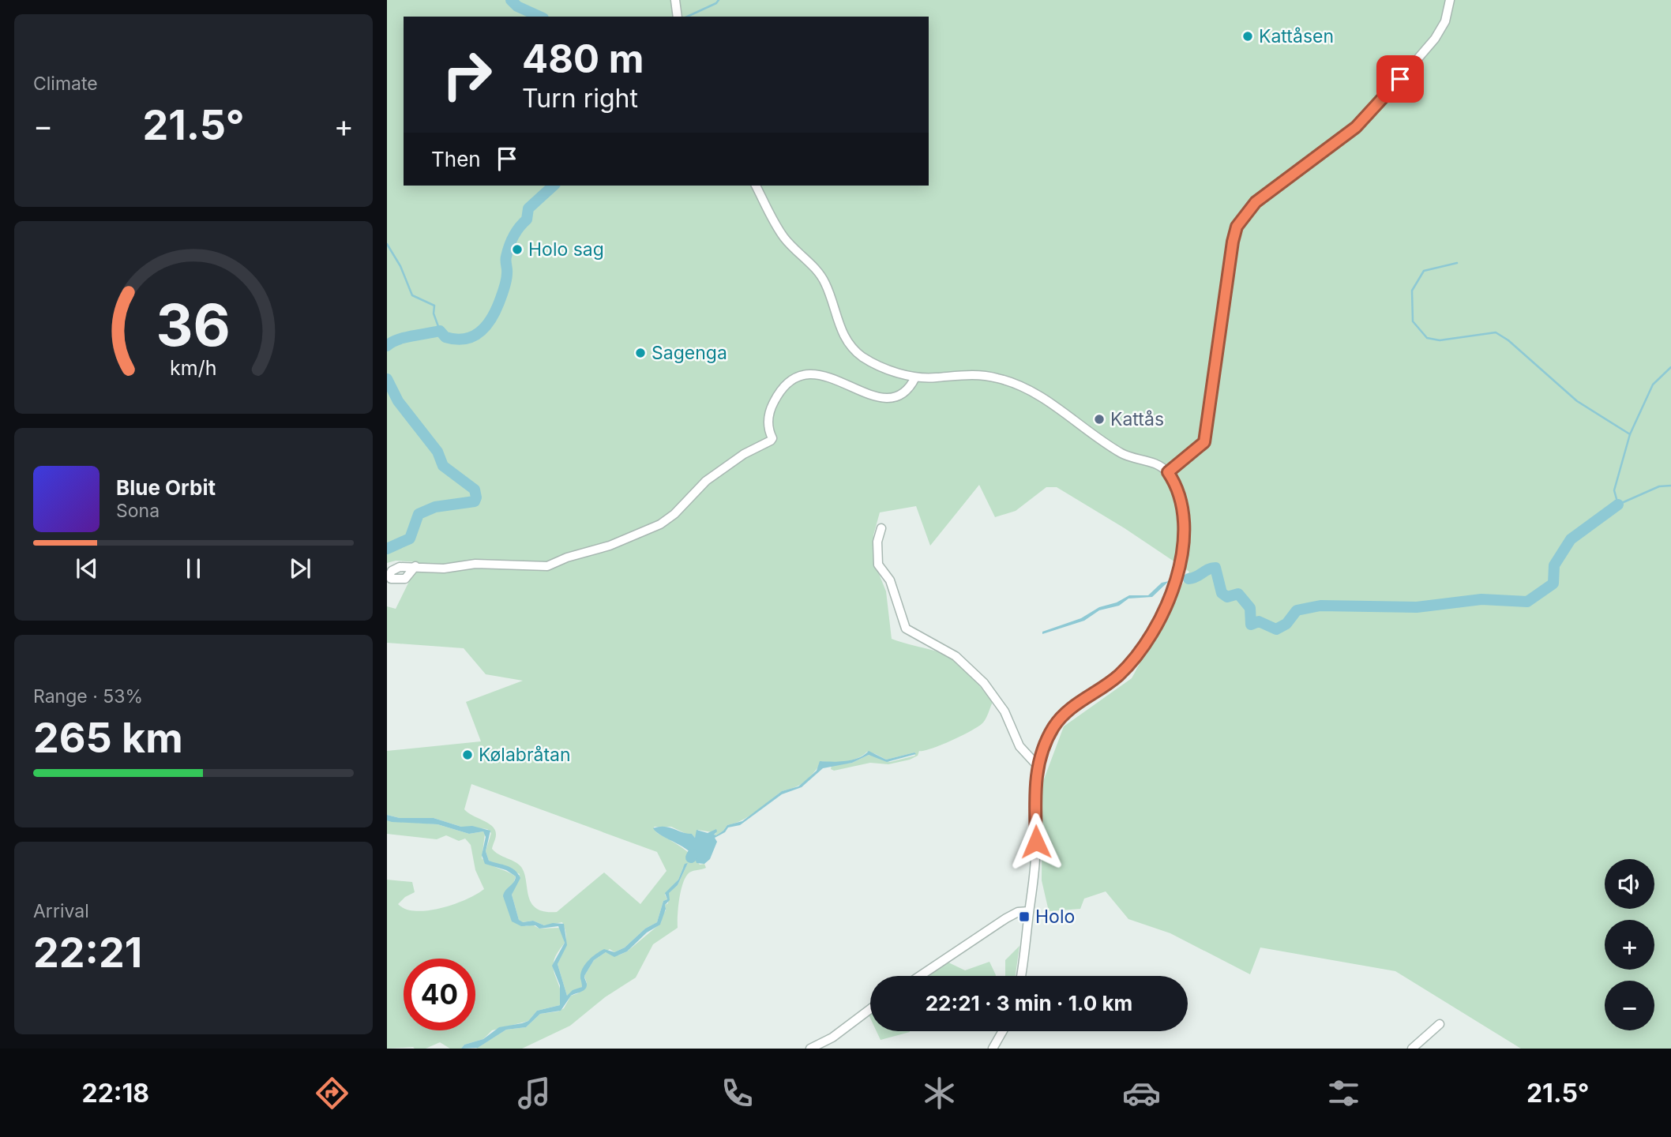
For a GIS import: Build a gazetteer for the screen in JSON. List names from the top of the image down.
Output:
{
  "places": {
    "other": [
      "Kattåsen",
      "Holo sag",
      "Sagenga",
      "Kattås",
      "Kølabråtan"
    ],
    "transit": ["Holo"]
  },
  "page": {
    "tile": [
      "Climate",
      ["Range · 53%", "265 km"],
      ["Arrival", "22:21"]
    ],
    "turn": ["480 m", "Turn right"],
    "heat": ["−", "21.5°", "+"],
    "then": "Then",
    "song": ["Blue Orbit", "Sona"],
    "map_buttons": ["+", "−"],
    "limit": "40",
    "trip": "22:21 · 3 min · 1.0 km",
    "tabs": ["22:18", "21.5°"],
    "gauge": ["36", "km/h"]
  }
}
